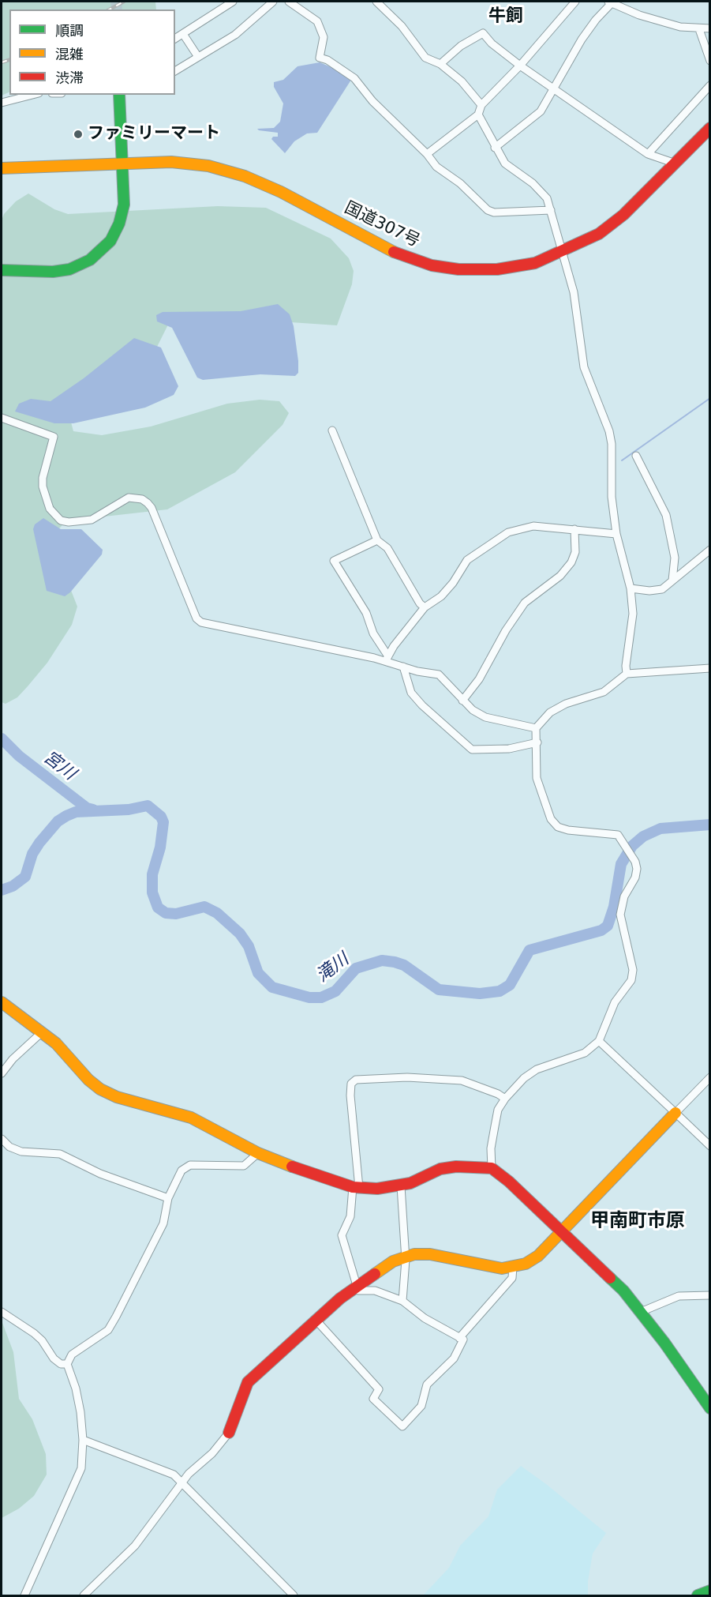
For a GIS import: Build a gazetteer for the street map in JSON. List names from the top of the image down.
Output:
{
  "streets": {
    "main road": ["国道307号"]
  },
  "districts": ["牛飼", "甲南町市原"],
  "water": ["宮川", "滝川"],
  "places": ["ファミリーマート"],
  "legend": ["順調", "混雑", "渋滞"]
}
